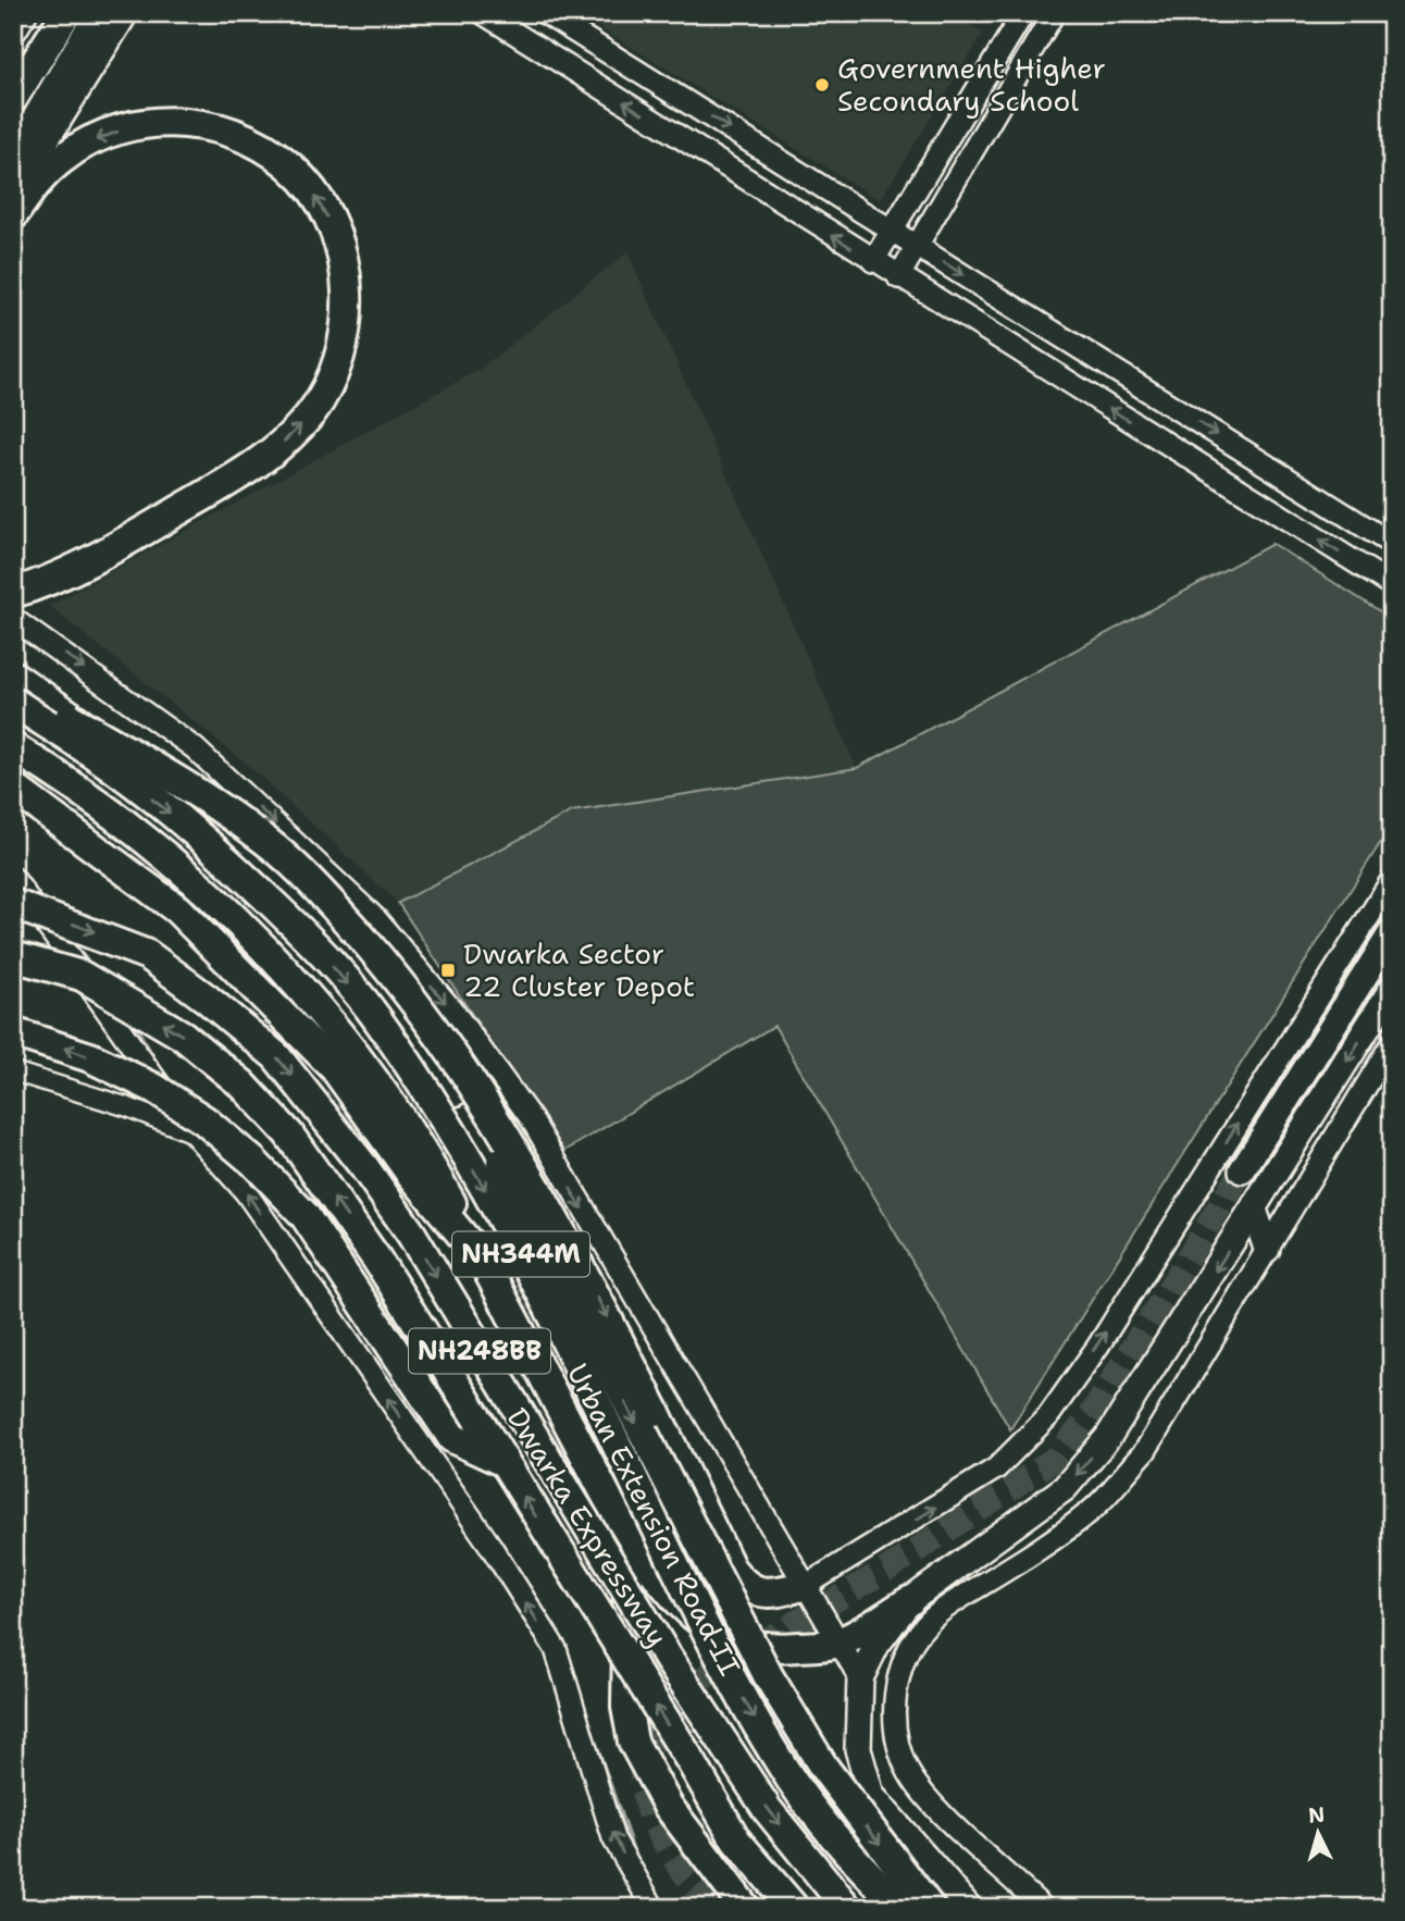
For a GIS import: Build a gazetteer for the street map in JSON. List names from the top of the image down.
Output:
{
  "streets": {
    "highway": [
      "NH344M",
      "NH248BB",
      "Urban Extension Road-II",
      "Dwarka Expressway"
    ]
  },
  "places": {
    "other": ["Government Higher Secondary School"],
    "transit": ["Dwarka Sector 22 Cluster Depot"]
  },
  "north": "top"
}
